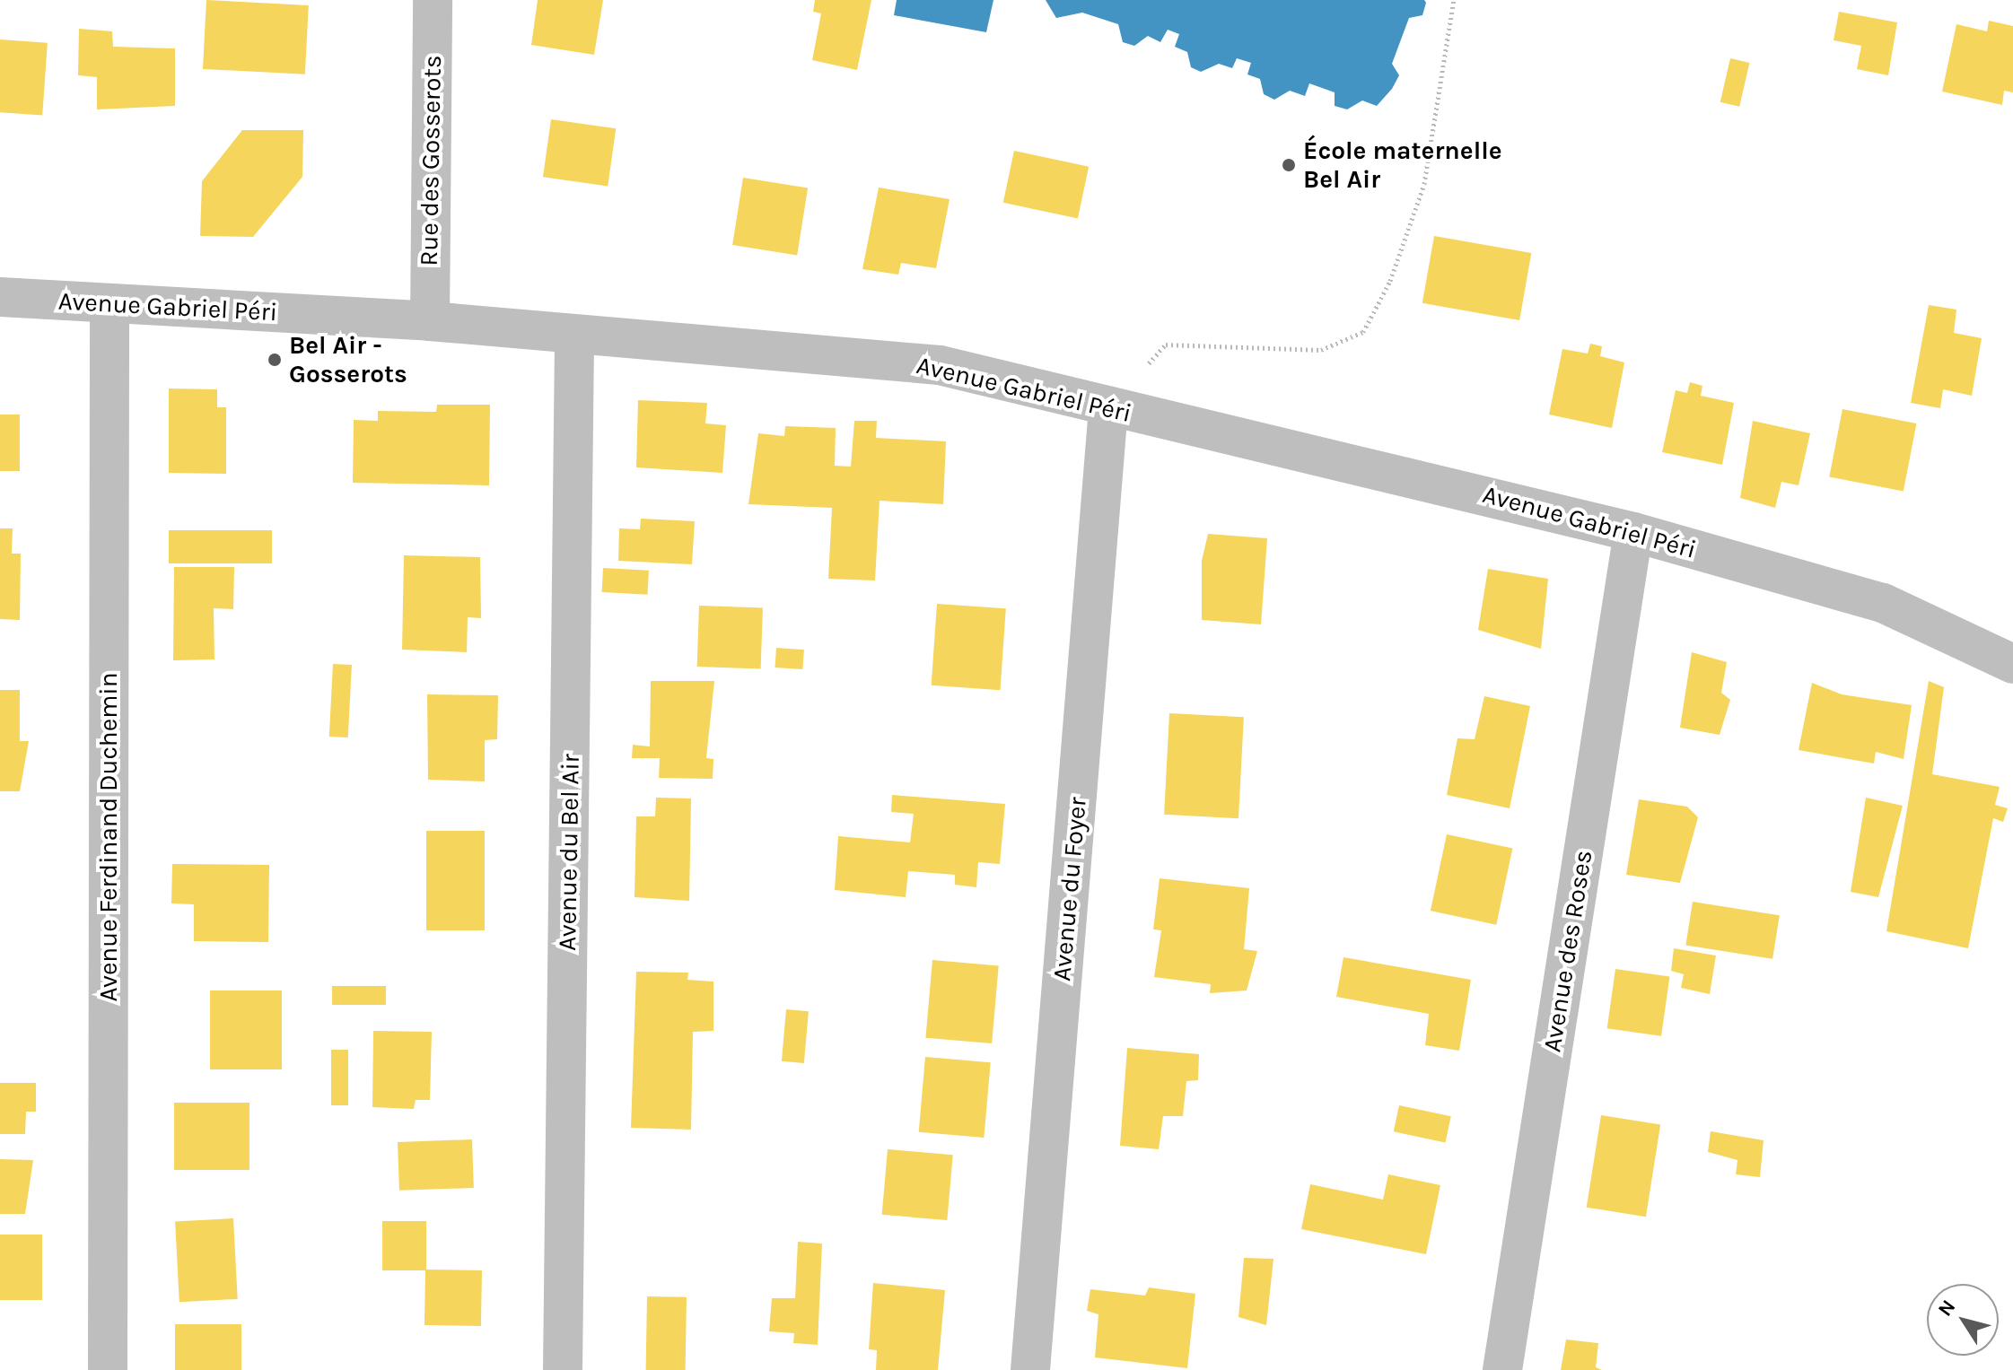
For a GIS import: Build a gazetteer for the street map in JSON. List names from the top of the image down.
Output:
{
  "streets": {
    "street": [
      "Rue des Gosserots",
      "Avenue Gabriel Péri",
      "Avenue Ferdinand Duchemin",
      "Avenue du Bel Air",
      "Avenue du Foyer",
      "Avenue des Roses"
    ]
  },
  "crossings": [
    ["Rue des Gosserots", "Avenue Gabriel Péri"],
    ["Avenue Gabriel Péri", "Avenue Ferdinand Duchemin"],
    ["Avenue Gabriel Péri", "Avenue du Bel Air"],
    ["Avenue Gabriel Péri", "Avenue du Foyer"],
    ["Avenue Gabriel Péri", "Avenue des Roses"]
  ],
  "places": ["École maternelle Bel Air", "Bel Air - Gosserots"],
  "north": "top left"
}
